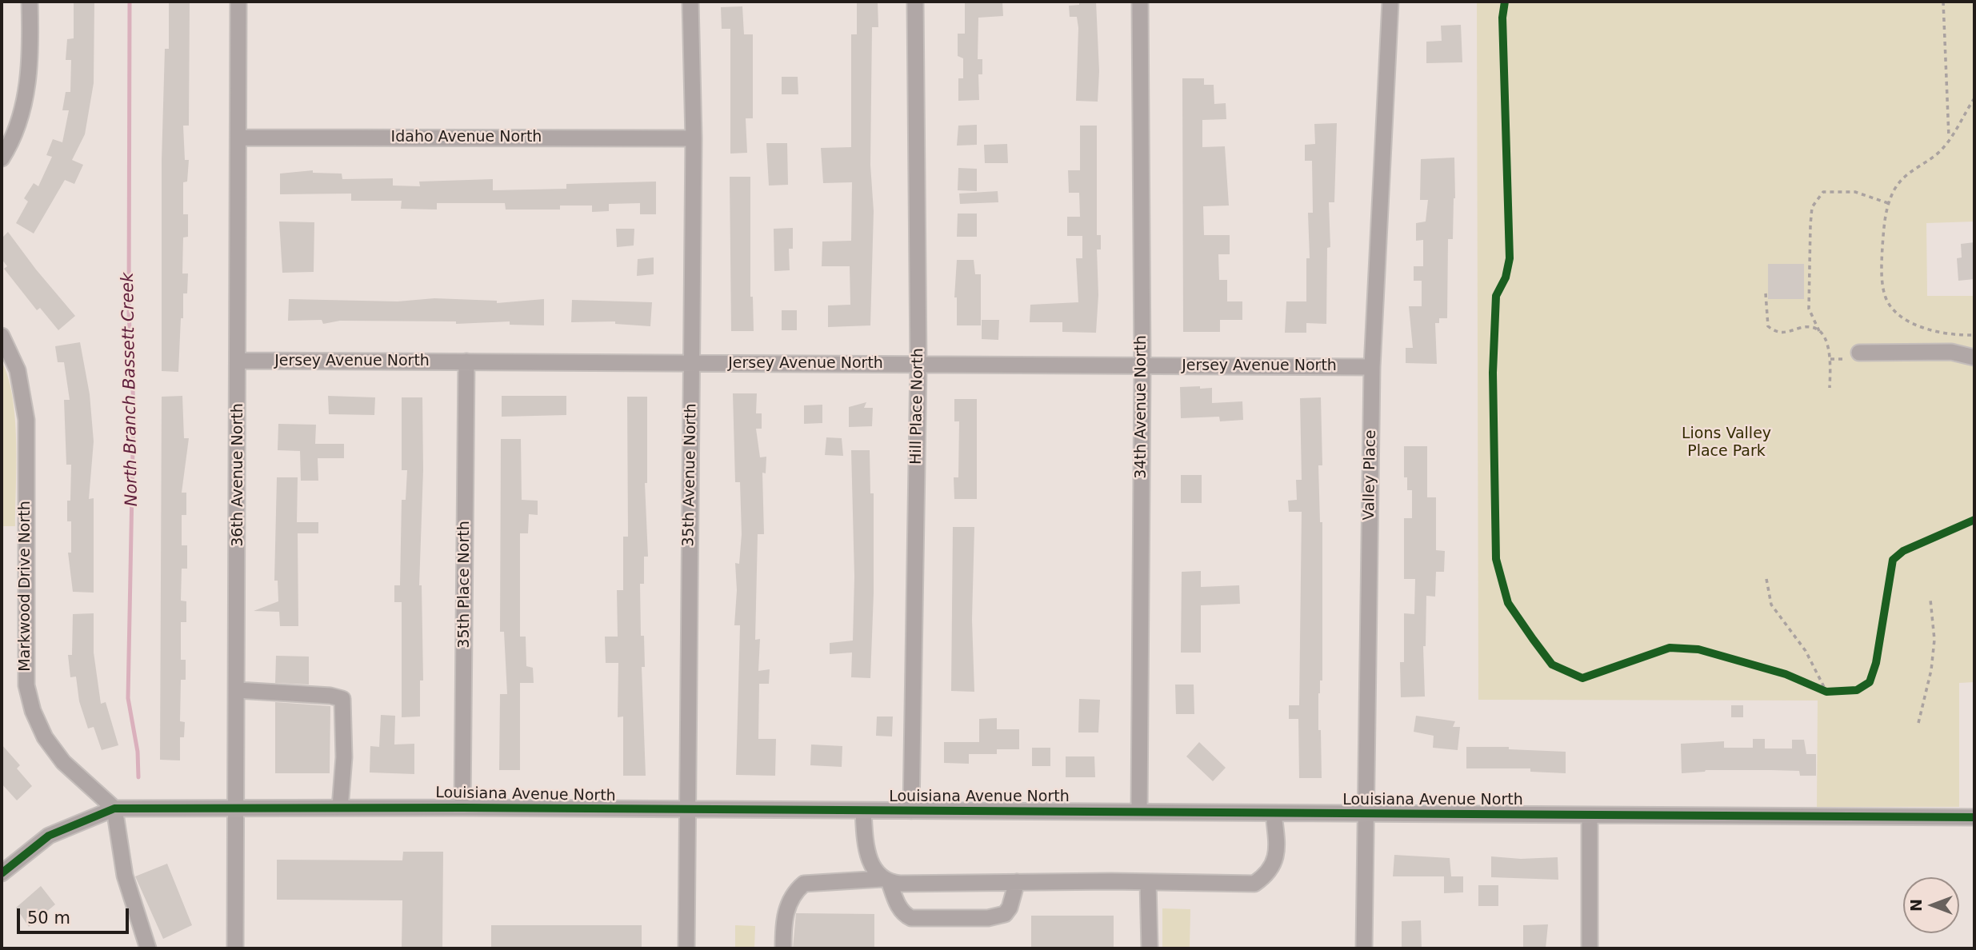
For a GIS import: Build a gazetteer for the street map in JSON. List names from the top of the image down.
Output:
{
  "streets": {
    "street": [
      "Idaho Avenue North",
      "Jersey Avenue North",
      "Hill Place North",
      "34th Avenue North",
      "36th Avenue North",
      "35th Avenue North",
      "Valley Place",
      "35th Place North",
      "Markwood Drive North",
      "Louisiana Avenue North"
    ]
  },
  "crossings": [
    ["Idaho Avenue North", "36th Avenue North"],
    ["Idaho Avenue North", "35th Avenue North"],
    ["Jersey Avenue North", "Hill Place North"],
    ["Jersey Avenue North", "34th Avenue North"],
    ["Jersey Avenue North", "36th Avenue North"],
    ["Jersey Avenue North", "35th Avenue North"],
    ["Jersey Avenue North", "Valley Place"],
    ["Jersey Avenue North", "35th Place North"],
    ["Hill Place North", "Louisiana Avenue North"],
    ["34th Avenue North", "Louisiana Avenue North"],
    ["36th Avenue North", "Louisiana Avenue North"],
    ["35th Avenue North", "Louisiana Avenue North"],
    ["Valley Place", "Louisiana Avenue North"],
    ["35th Place North", "Louisiana Avenue North"],
    ["Markwood Drive North", "Louisiana Avenue North"]
  ],
  "water": ["North Branch Bassett Creek"],
  "parks": ["Lions Valley Place Park"],
  "scale_bar": "50 m",
  "north": "left"
}
